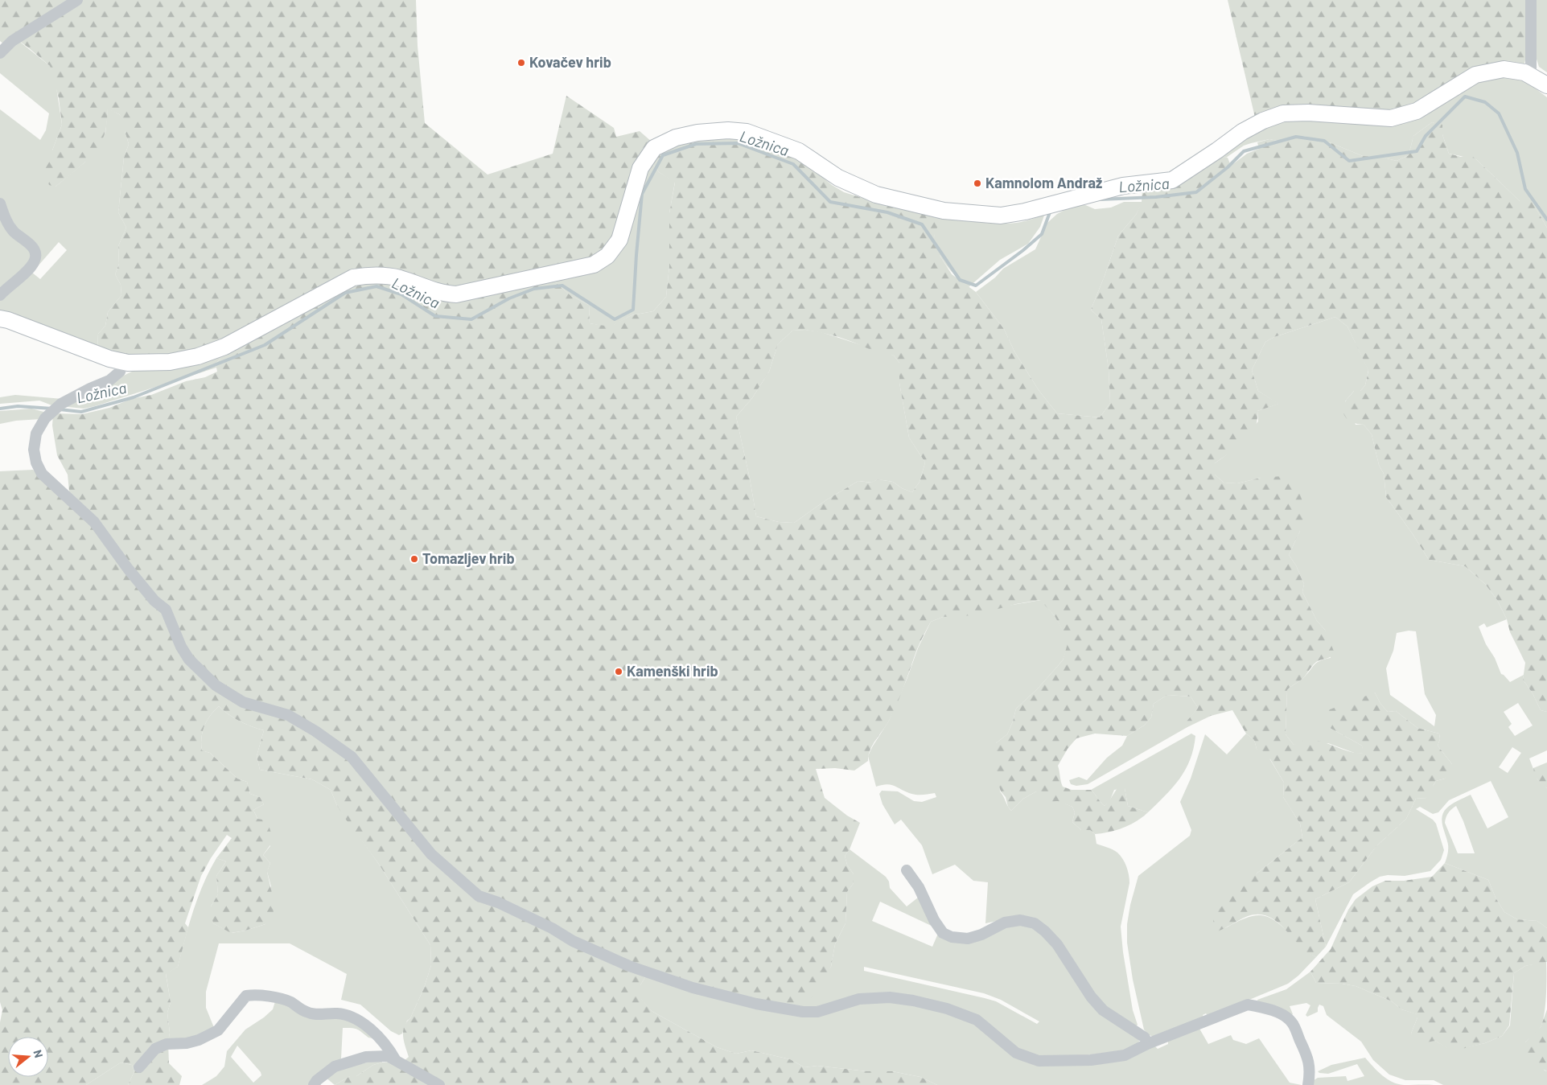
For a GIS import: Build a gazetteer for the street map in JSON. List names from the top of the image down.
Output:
{
  "water": ["Ložnica"],
  "places": [
    "Kovačev hrib",
    "Kamnolom Andraž",
    "Tomazljev hrib",
    "Kamenški hrib"
  ],
  "north": "right"
}
